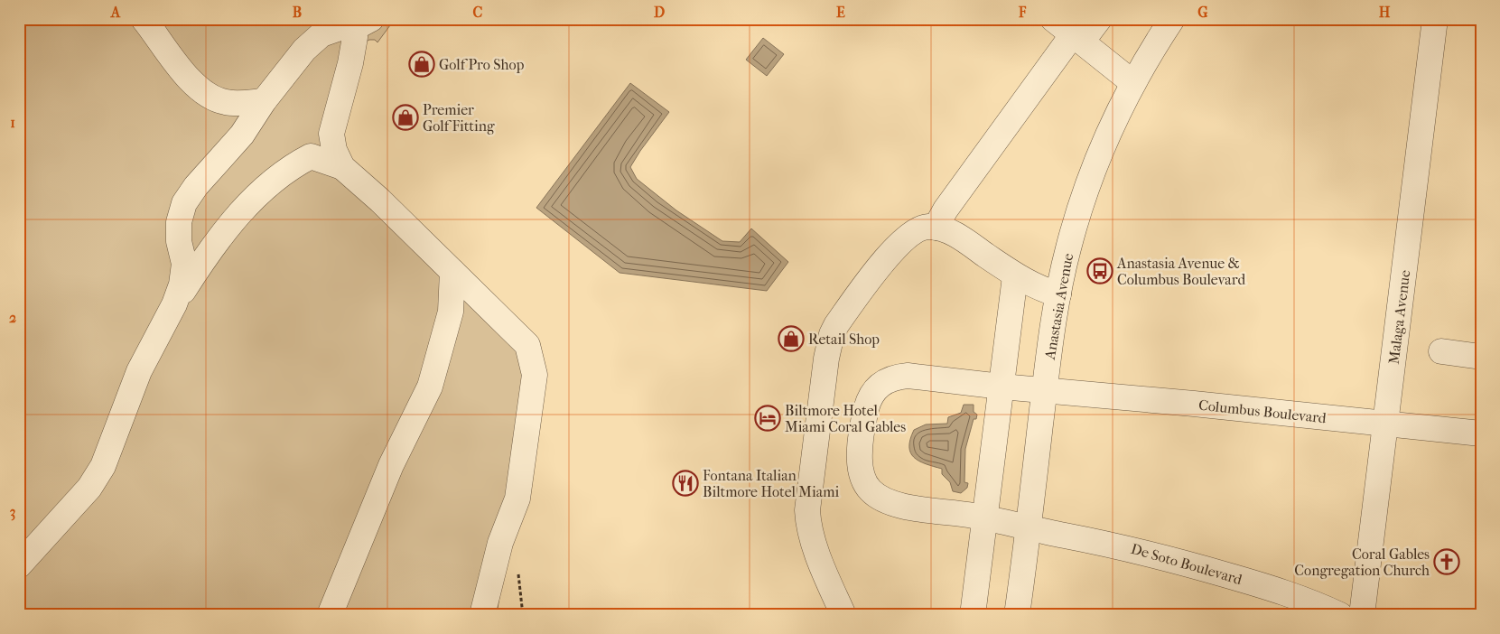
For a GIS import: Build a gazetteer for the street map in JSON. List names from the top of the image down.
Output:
{
  "streets": {
    "street": [
      "Anastasia Avenue",
      "Malaga Avenue",
      "Columbus Boulevard",
      "De Soto Boulevard"
    ]
  },
  "crossings": [
    ["Anastasia Avenue", "Columbus Boulevard"],
    ["Anastasia Avenue", "De Soto Boulevard"],
    ["Malaga Avenue", "Columbus Boulevard"],
    ["Columbus Boulevard", "De Soto Boulevard"]
  ],
  "places": {
    "shop": ["Golf Pro Shop", "Premier Golf Fitting", "Retail Shop"],
    "bus stop": ["Anastasia Avenue & Columbus Boulevard"],
    "hotel": ["Biltmore Hotel Miami Coral Gables"],
    "restaurant": ["Fontana Italian Biltmore Hotel Miami"],
    "church": ["Coral Gables Congregation Church"]
  },
  "grid": {
    "columns": [
      "A",
      "B",
      "C",
      "D",
      "E",
      "F",
      "G",
      "H"
    ],
    "rows": ["1", "2", "3"]
  }
}
